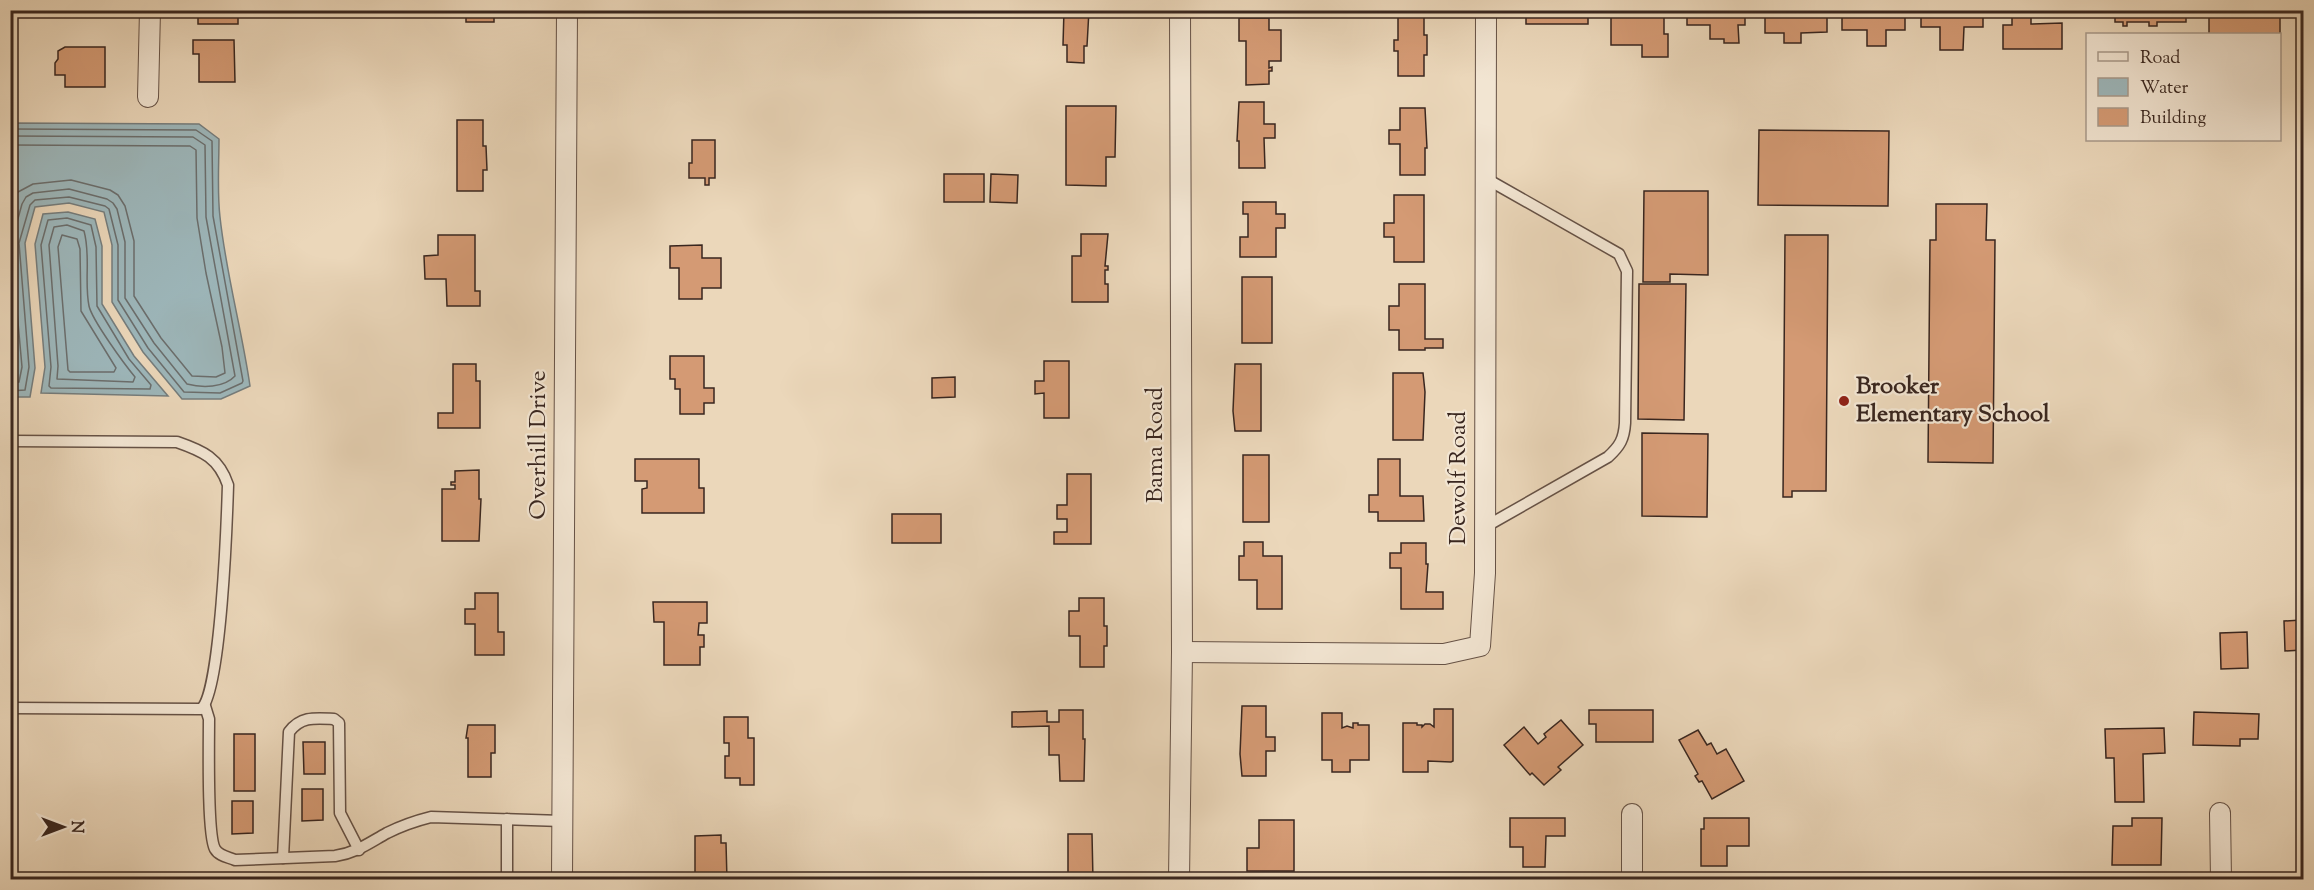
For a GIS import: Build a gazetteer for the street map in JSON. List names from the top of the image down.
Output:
{
  "streets": {
    "street": ["Overhill Drive", "Bama Road", "Dewolf Road"]
  },
  "crossings": [
    ["Bama Road", "Dewolf Road"]
  ],
  "places": ["Brooker Elementary School"],
  "legend": ["Road", "Water", "Building"],
  "north": "right"
}
